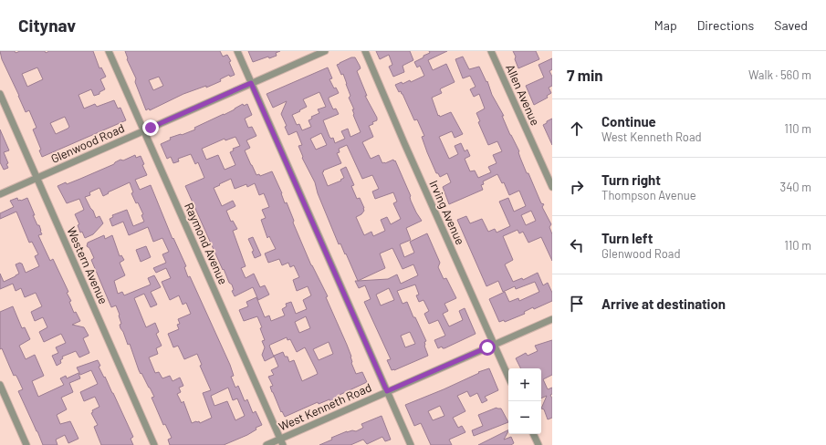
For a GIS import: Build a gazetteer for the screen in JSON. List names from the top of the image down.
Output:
{
  "streets": {
    "street": [
      "Allen Avenue",
      "Glenwood Road",
      "Irving Avenue",
      "Raymond Avenue",
      "Western Avenue",
      "West Kenneth Road"
    ]
  },
  "crossings": [
    ["Glenwood Road", "Raymond Avenue"],
    ["Glenwood Road", "Western Avenue"],
    ["Irving Avenue", "West Kenneth Road"],
    ["Raymond Avenue", "West Kenneth Road"]
  ],
  "page": {
    "header": "Citynav",
    "nav": ["Map", "Directions", "Saved"],
    "heading": ["7 min", "Walk · 560 m"],
    "list": [
      ["Continue", "West Kenneth Road", "110 m"],
      ["Turn right", "Thompson Avenue", "340 m"],
      ["Turn left", "Glenwood Road", "110 m"],
      "Arrive at destination"
    ],
    "map_buttons": ["+", "−"]
  }
}
